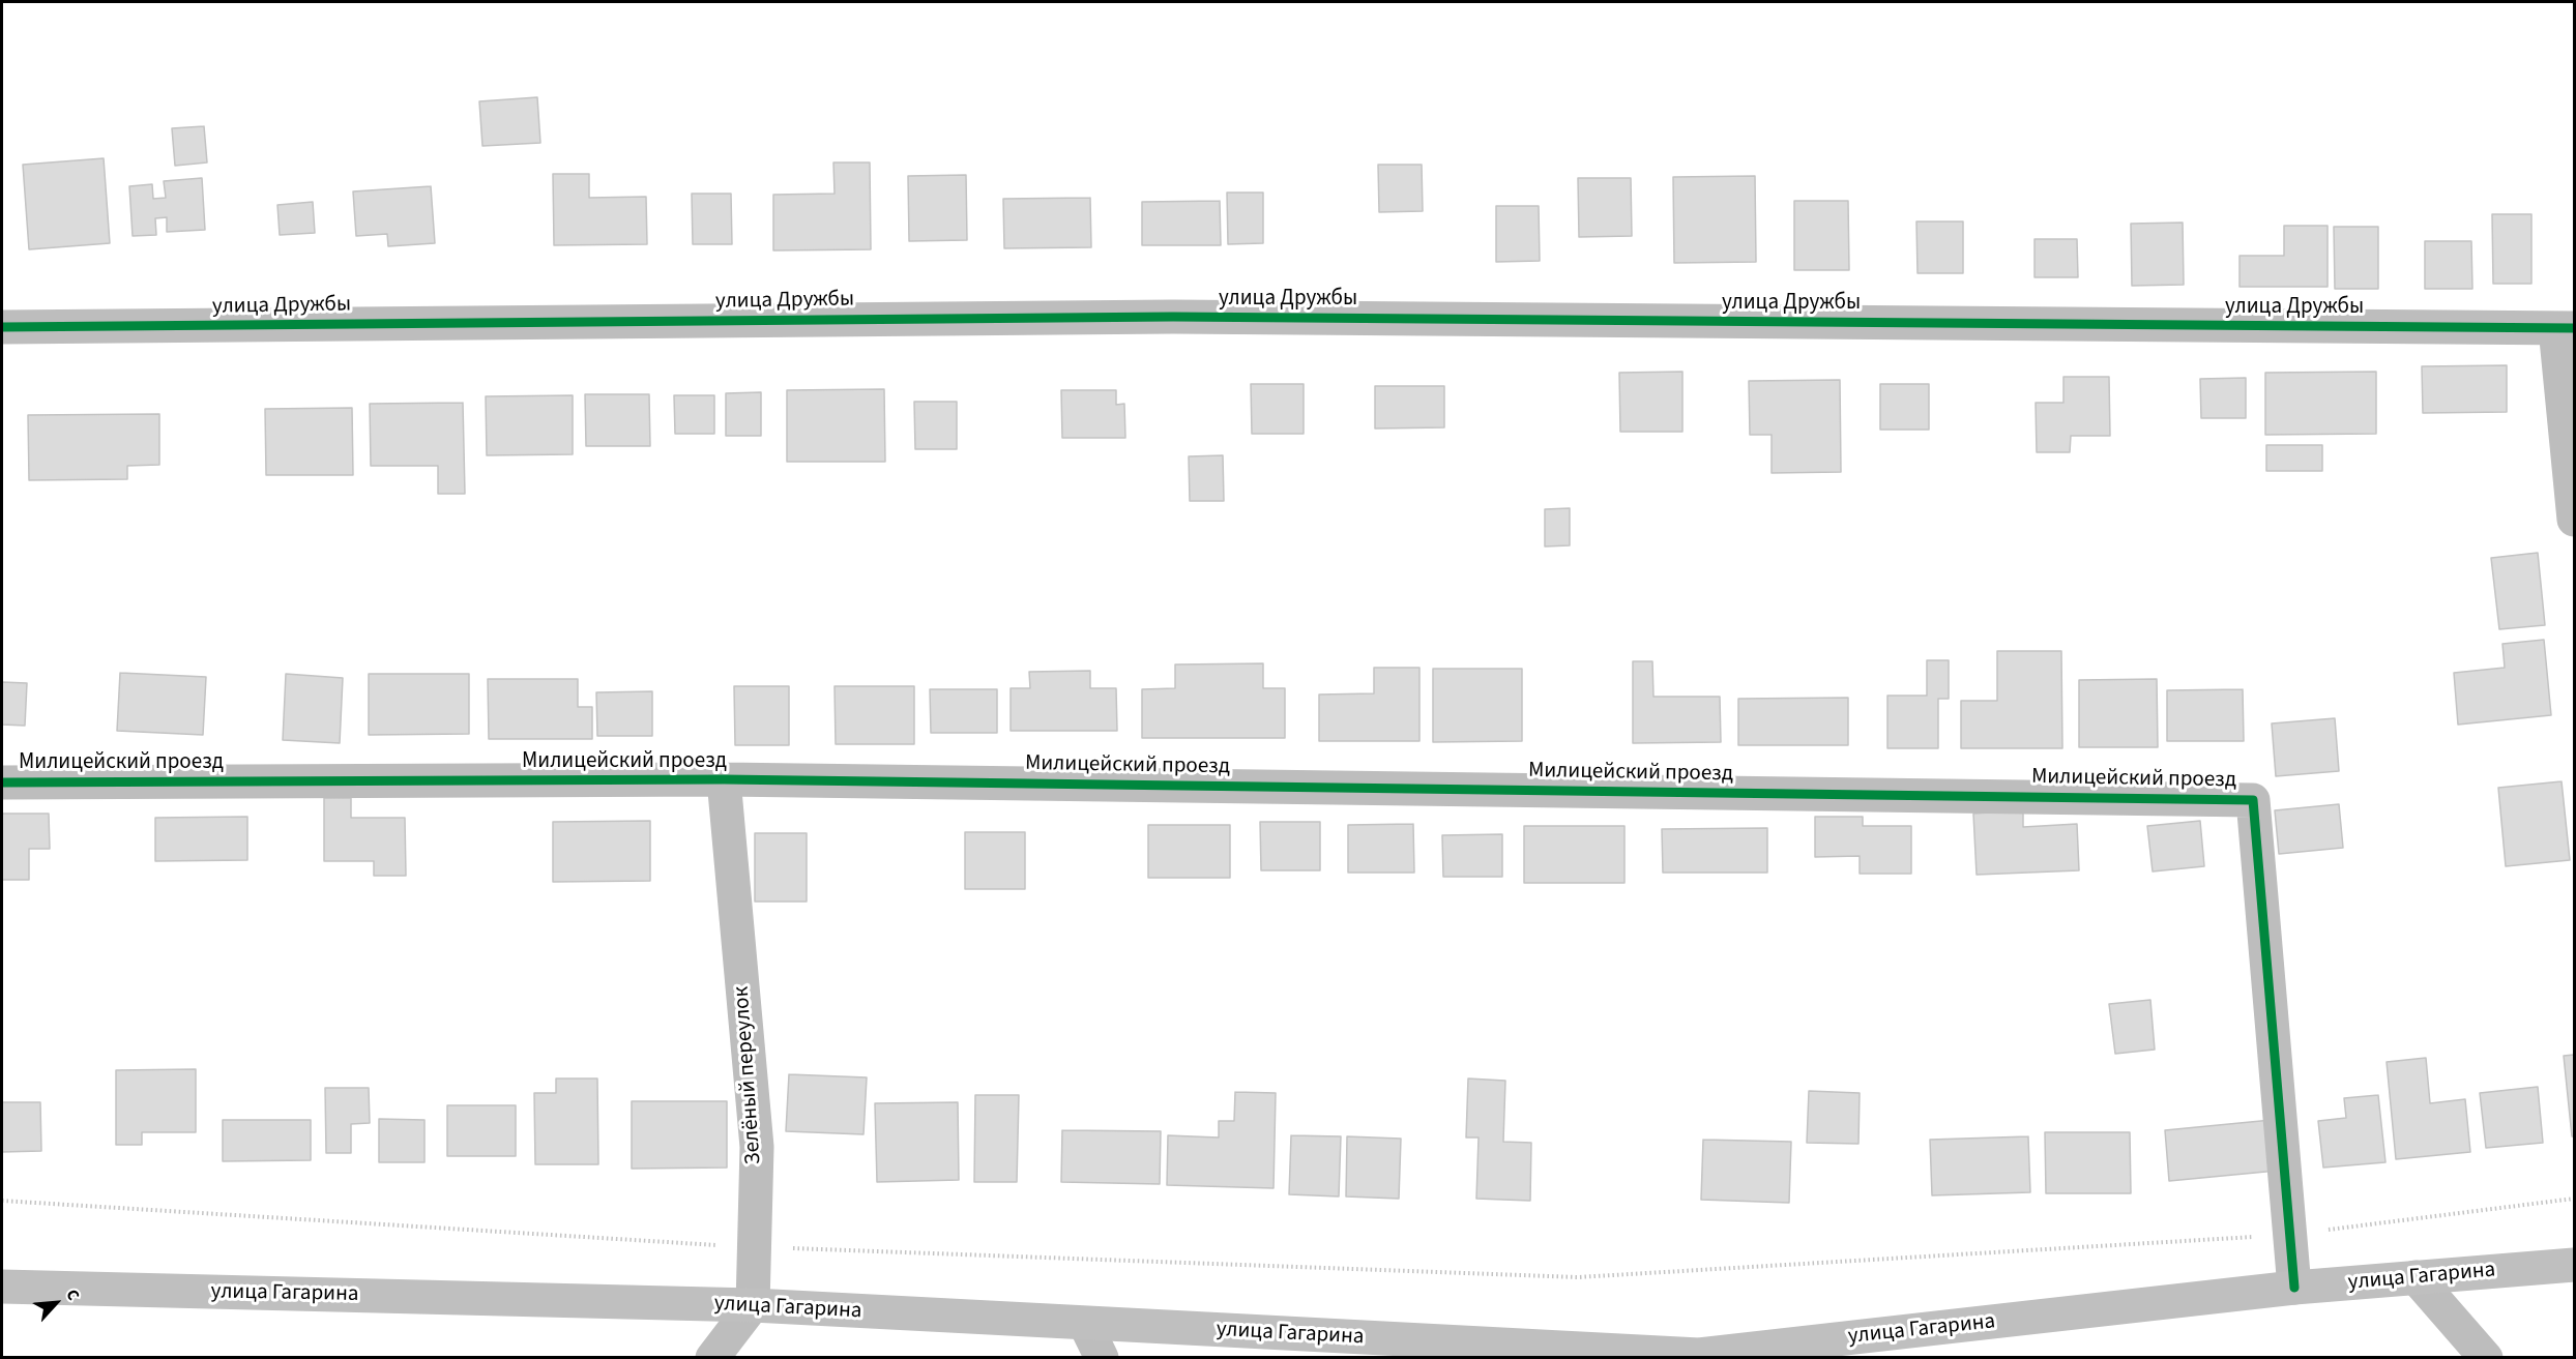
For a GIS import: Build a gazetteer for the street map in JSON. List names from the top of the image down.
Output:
{
  "streets": {
    "main road": ["улица Гагарина"],
    "street": ["улица Дружбы", "Милицейский проезд", "Зелёный переулок"]
  },
  "crossings": [
    ["Милицейский проезд", "Зелёный переулок"],
    ["Зелёный переулок", "улица Гагарина"]
  ],
  "north": "top right"
}
